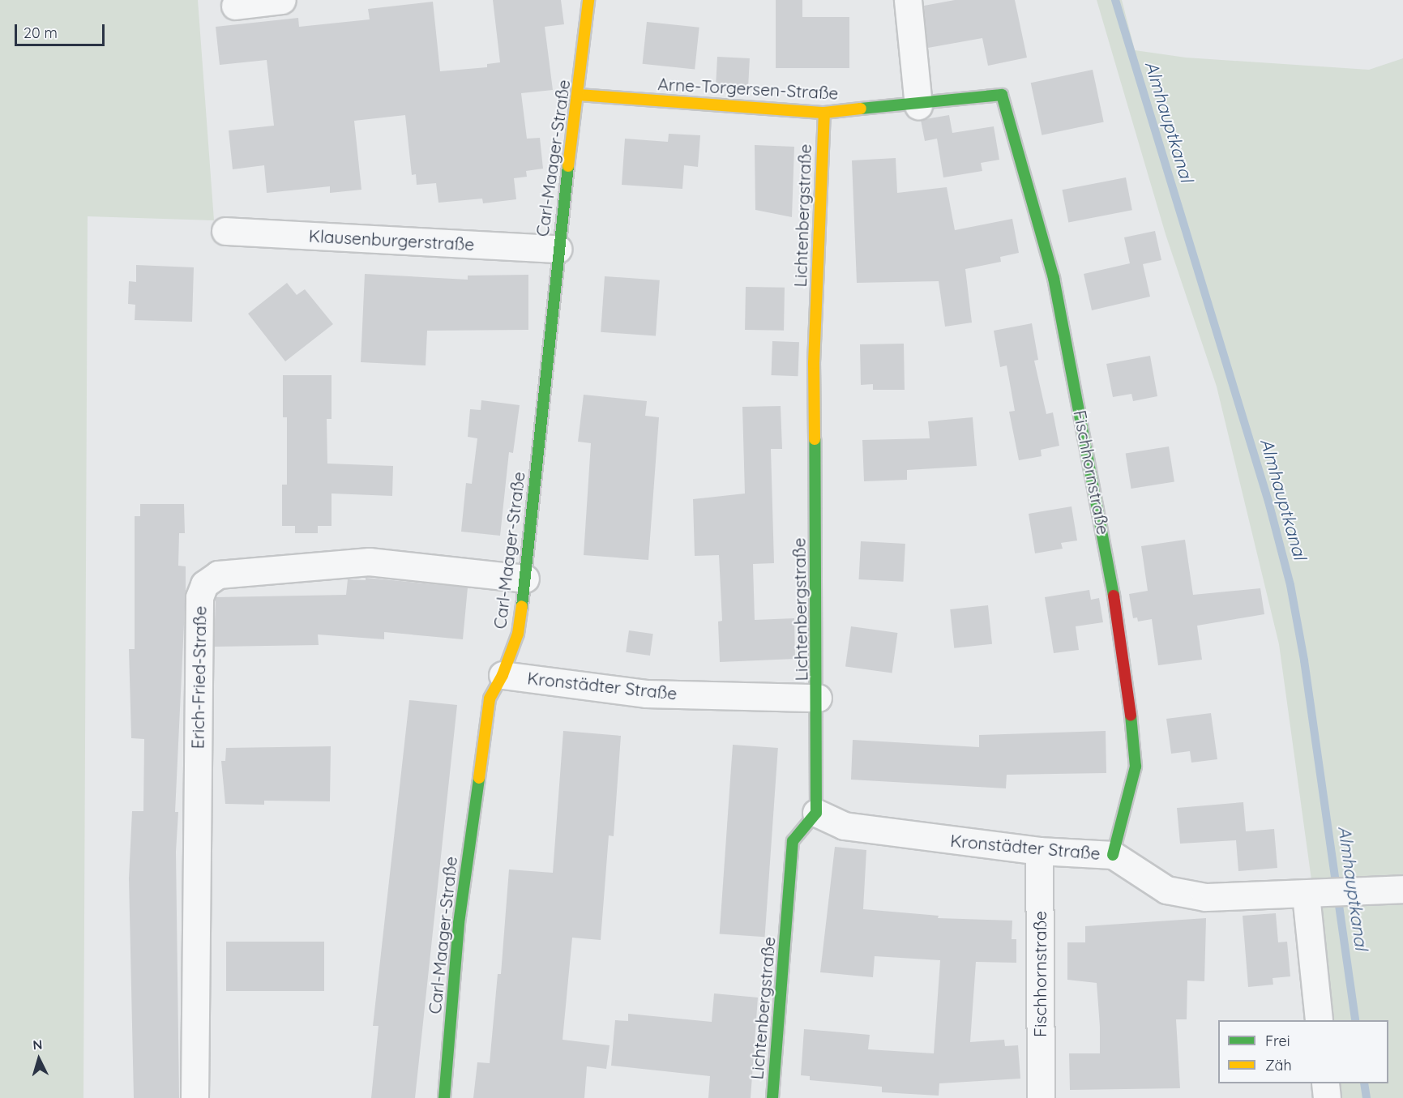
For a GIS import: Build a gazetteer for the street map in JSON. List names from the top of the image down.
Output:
{
  "streets": {
    "street": [
      "Arne-Torgersen-Straße",
      "Carl-Maager-Straße",
      "Lichtenbergstraße",
      "Klausenburgerstraße",
      "Fischhornstraße",
      "Erich-Fried-Straße",
      "Kronstädter Straße"
    ]
  },
  "crossings": [
    ["Arne-Torgersen-Straße", "Carl-Maager-Straße"],
    ["Arne-Torgersen-Straße", "Lichtenbergstraße"],
    ["Arne-Torgersen-Straße", "Fischhornstraße"],
    ["Carl-Maager-Straße", "Klausenburgerstraße"],
    ["Carl-Maager-Straße", "Erich-Fried-Straße"],
    ["Carl-Maager-Straße", "Kronstädter Straße"],
    ["Lichtenbergstraße", "Kronstädter Straße"],
    ["Fischhornstraße", "Kronstädter Straße"]
  ],
  "water": ["Almhauptkanal"],
  "legend": ["Frei", "Zäh"],
  "scale_bar": "20 m",
  "north": "top"
}
